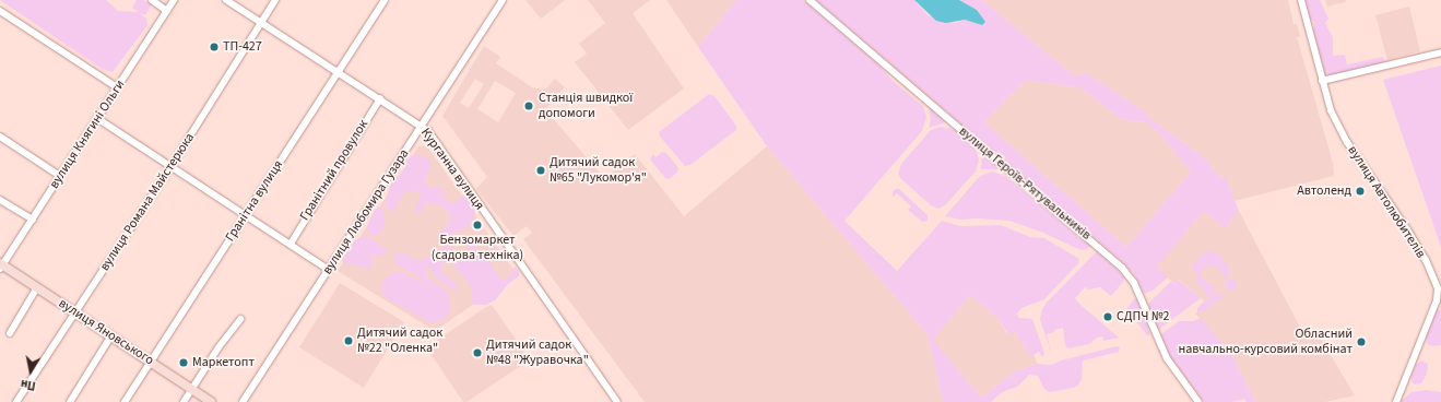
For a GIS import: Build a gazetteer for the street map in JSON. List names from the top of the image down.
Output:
{
  "streets": {
    "main road": ["вулиця Яновського"],
    "street": [
      "вулиця Княгині Ольги",
      "Курганна вулиця",
      "Гранітний провулок",
      "вулиця Героїв-Рятувальників",
      "Гранітна вулиця",
      "вулиця Романа Майстерюка",
      "вулиця Автолюбителів",
      "вулиця Любомира Гузара"
    ]
  },
  "crossings": [
    ["вулиця Княгині Ольги", "вулиця Яновського"],
    ["Курганна вулиця", "Гранітний провулок"],
    ["Курганна вулиця", "Гранітна вулиця"],
    ["Курганна вулиця", "вулиця Романа Майстерюка"],
    ["Курганна вулиця", "вулиця Любомира Гузара"],
    ["Гранітна вулиця", "вулиця Яновського"],
    ["вулиця Романа Майстерюка", "вулиця Яновського"]
  ],
  "places": [
    "ТП-427",
    "Станція швидкої допомоги",
    "Дитячий садок №65 \"Лукомор'я\"",
    "Автоленд",
    "Бензомаркет (садова техніка)",
    "СДПЧ №2",
    "Дитячий садок №22 \"Оленка\"",
    "Обласний навчально-курсовий комбінат",
    "Дитячий садок №48 \"Журавочка\"",
    "Маркетопт"
  ],
  "north": "bottom"
}
